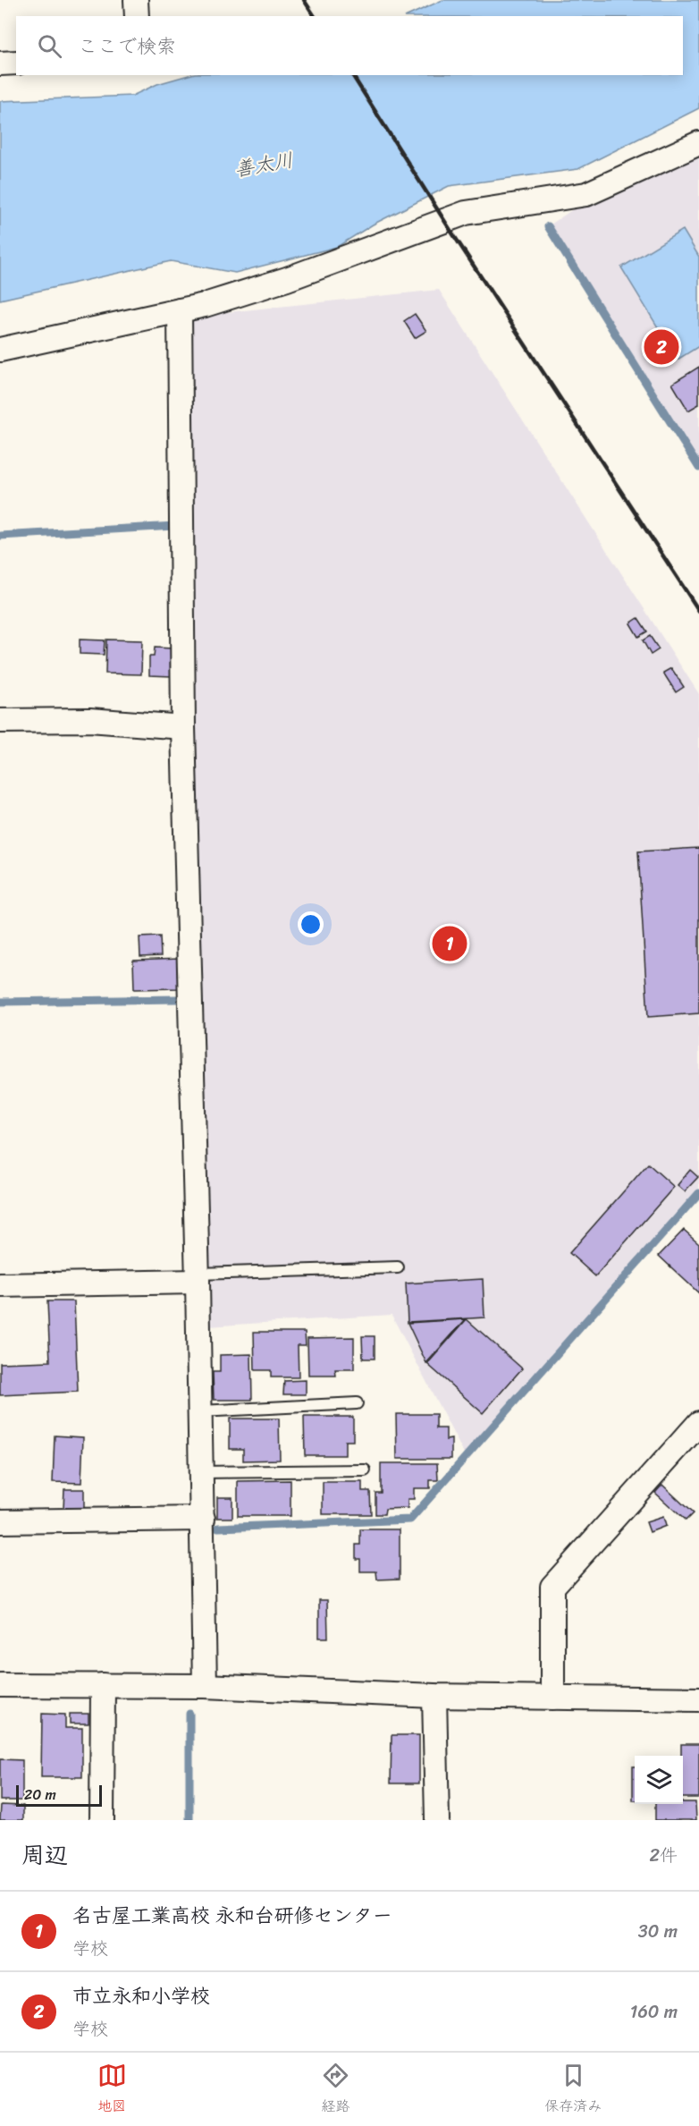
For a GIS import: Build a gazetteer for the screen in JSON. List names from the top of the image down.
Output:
{
  "water": ["善太川"],
  "scale_bar": "20 m",
  "page": {
    "search": "ここで検索",
    "pins": ["2", "1"],
    "scale": "20 m",
    "heading": ["周辺", "2件"],
    "list": [
      {
        "mark": "1",
        "name": "名古屋工業高校 永和台研修センター",
        "note": "学校",
        "value": "30 m"
      },
      {
        "mark": "2",
        "name": "市立永和小学校",
        "note": "学校",
        "value": "160 m"
      }
    ],
    "nav": ["地図", "経路", "保存済み"]
  }
}
